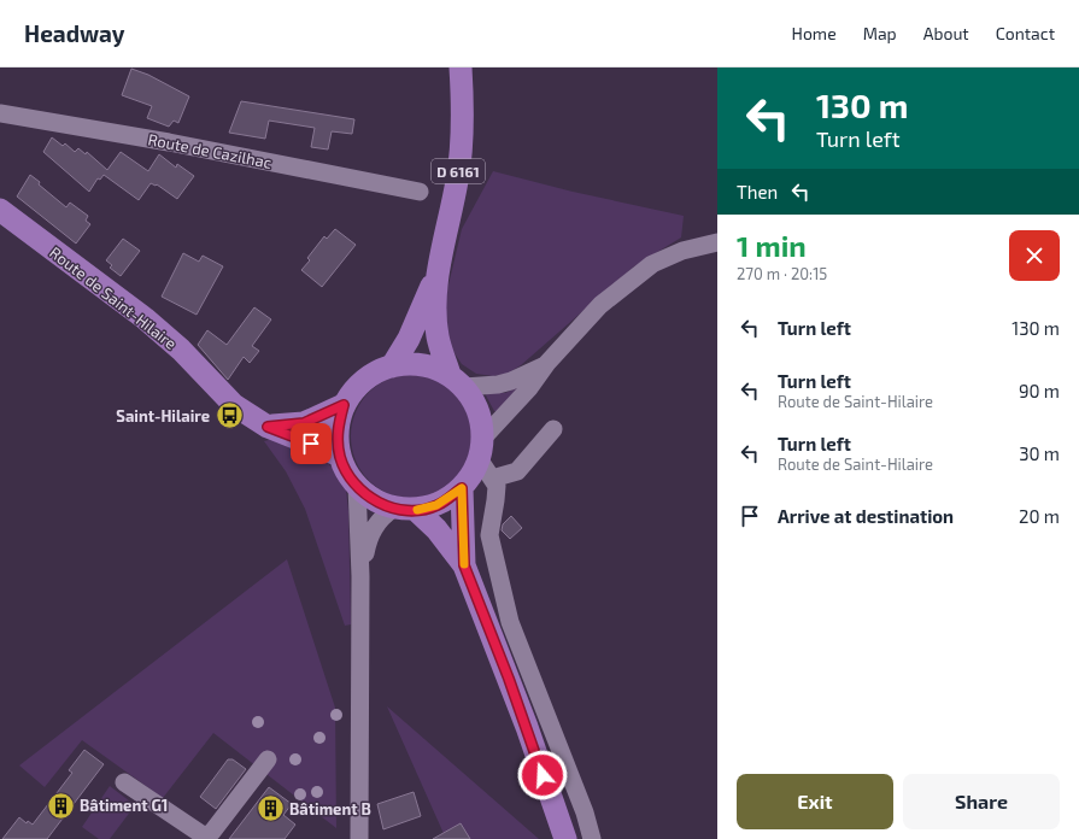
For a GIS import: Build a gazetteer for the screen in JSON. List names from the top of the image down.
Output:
{
  "streets": {
    "main road": ["D 6161", "Route de Saint-Hilaire"],
    "street": ["Route de Cazilhac"]
  },
  "crossings": [
    ["D 6161", "Route de Saint-Hilaire"]
  ],
  "places": {
    "bus stop": ["Saint-Hilaire"],
    "building": ["Bâtiment G1", "Bâtiment B"]
  },
  "page": {
    "header": "Headway",
    "nav": [
      "Home",
      "Map",
      "About",
      "Contact"
    ],
    "turn": ["130 m", "Turn left"],
    "then": "Then",
    "heading": ["1 min", "270 m · 20:15"],
    "list": [
      {
        "name": "Turn left",
        "value": "130 m"
      },
      {
        "name": "Turn left",
        "note": "Route de Saint-Hilaire",
        "value": "90 m"
      },
      {
        "name": "Turn left",
        "note": "Route de Saint-Hilaire",
        "value": "30 m"
      },
      {
        "name": "Arrive at destination",
        "value": "20 m"
      }
    ],
    "buttons": ["Exit", "Share"]
  }
}
